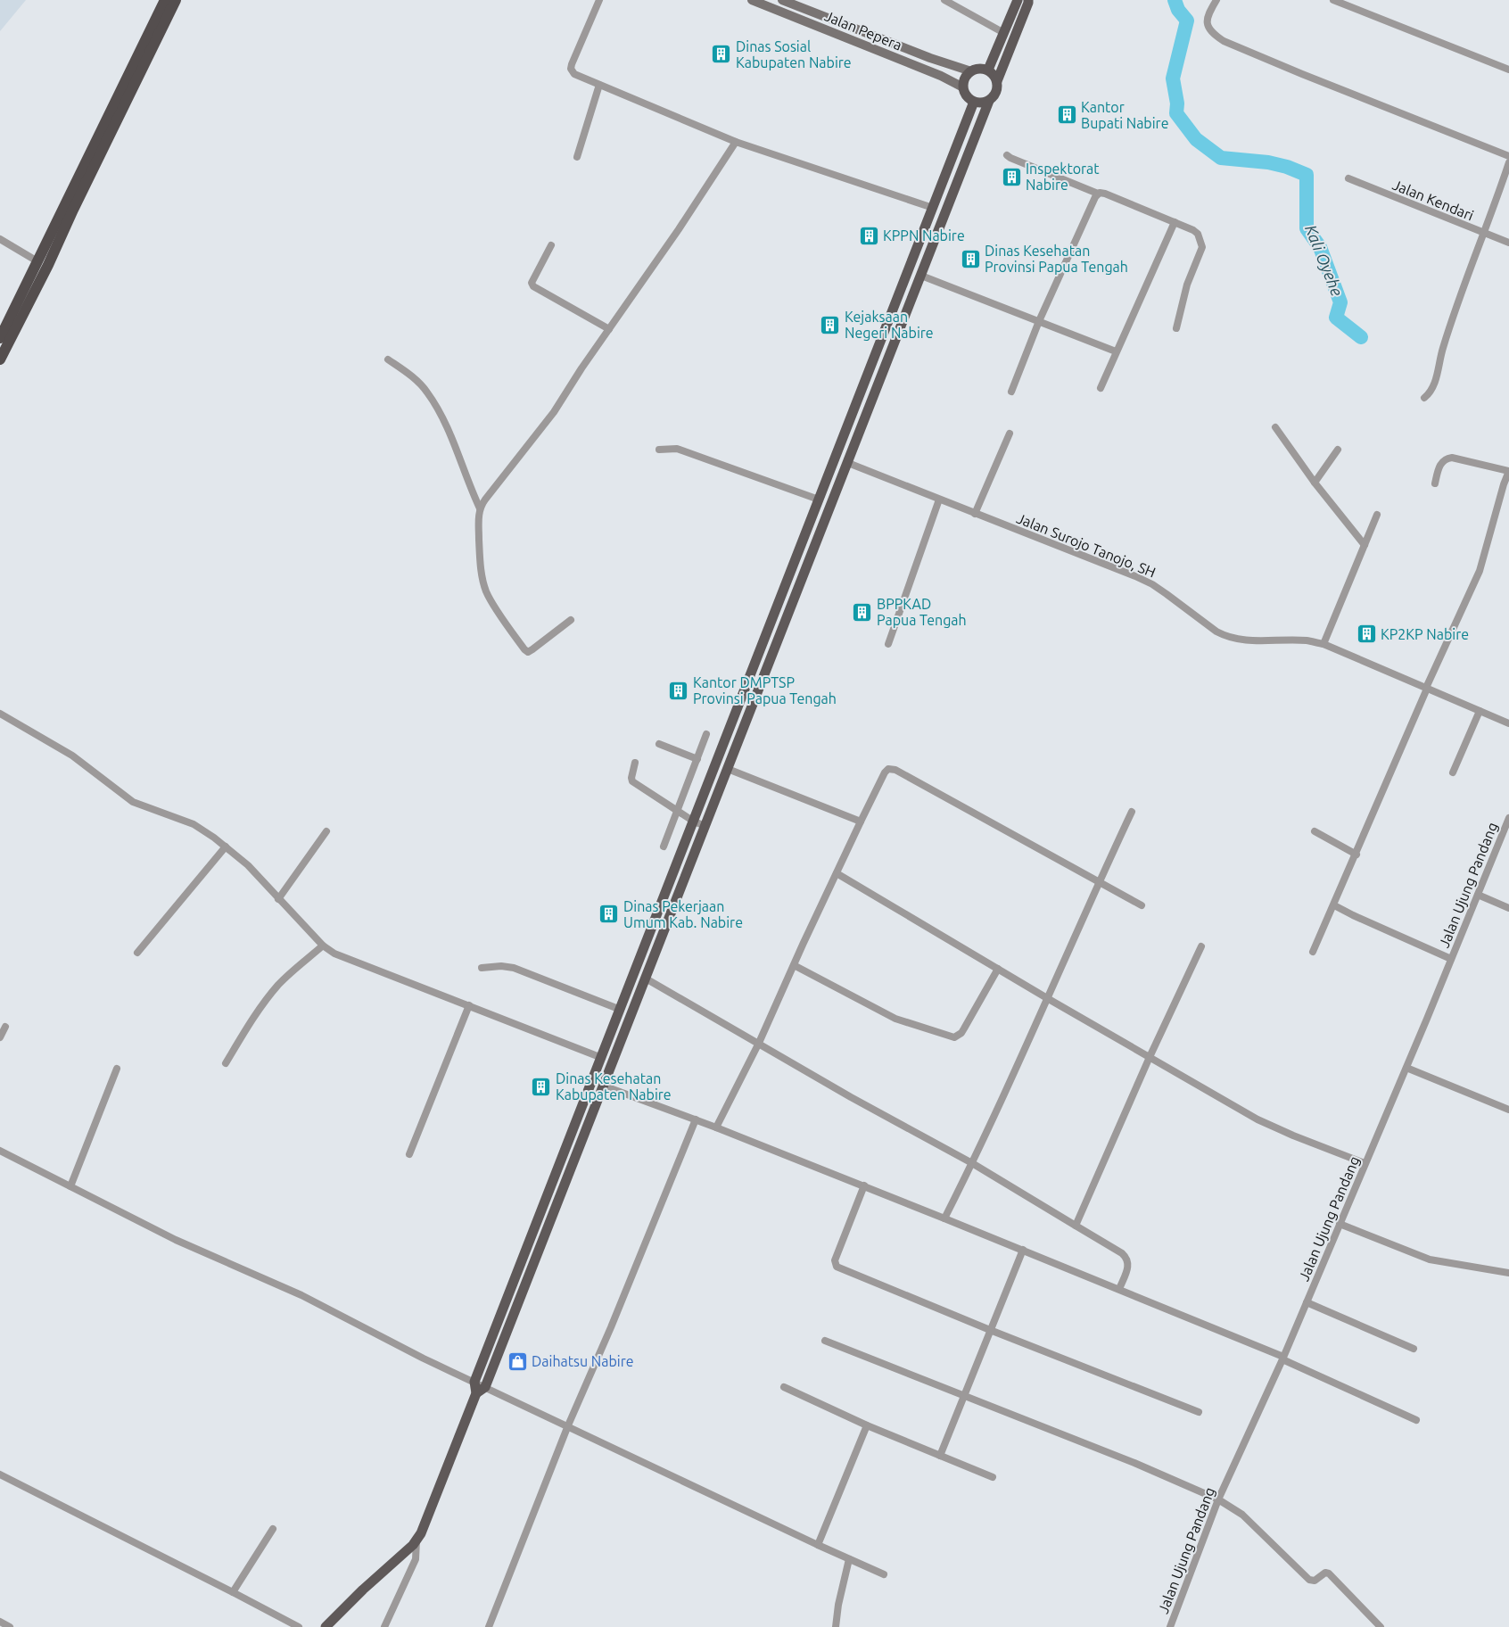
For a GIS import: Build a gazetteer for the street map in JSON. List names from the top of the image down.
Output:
{
  "streets": {
    "main road": ["Jalan Pepera"],
    "street": ["Jalan Kendari", "Jalan Surojo Tanojo, SH", "Jalan Ujung Pandang"]
  },
  "water": ["Kali Oyehe"],
  "places": {
    "building": [
      "Dinas Sosial Kabupaten Nabire",
      "Kantor Bupati Nabire",
      "Inspektorat Nabire",
      "KPPN Nabire",
      "Dinas Kesehatan Provinsi Papua Tengah",
      "Kejaksaan Negeri Nabire",
      "BPPKAD Papua Tengah",
      "KP2KP Nabire",
      "Kantor DMPTSP Provinsi Papua Tengah",
      "Dinas Pekerjaan Umum Kab. Nabire",
      "Dinas Kesehatan Kabupaten Nabire"
    ],
    "shop": ["Daihatsu Nabire"]
  }
}
